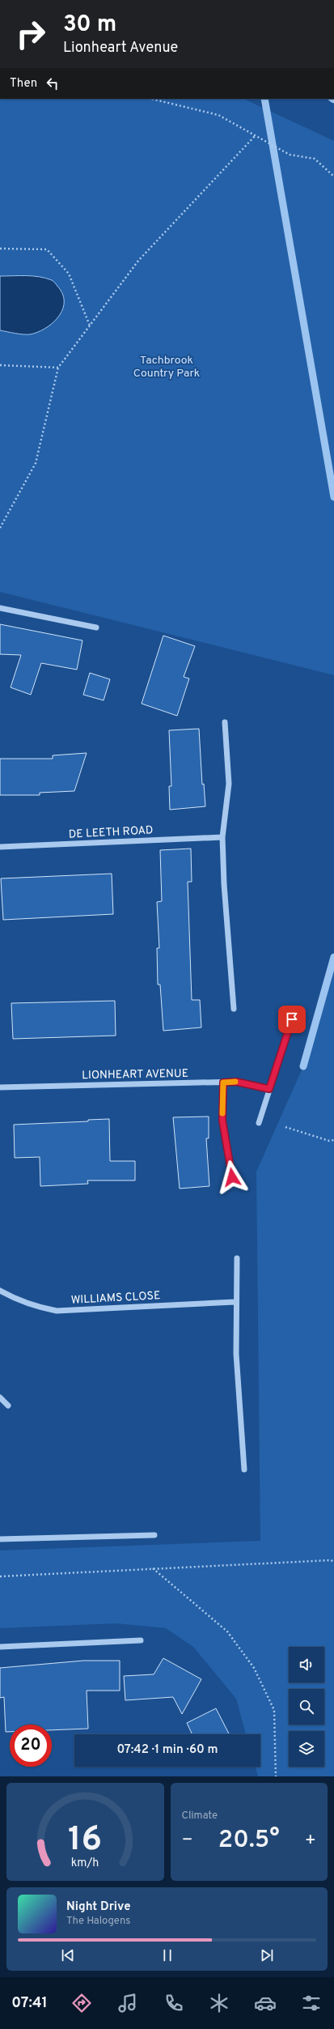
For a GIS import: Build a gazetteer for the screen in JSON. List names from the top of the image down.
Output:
{
  "streets": {
    "street": ["DE LEETH ROAD", "LIONHEART AVENUE", "WILLIAMS CLOSE"]
  },
  "parks": ["Tachbrook Country Park"],
  "page": {
    "turn": ["30 m", "Lionheart Avenue"],
    "then": "Then",
    "limit": "20",
    "trip": "07:42 · 1 min · 60 m",
    "tile": "Climate",
    "heat": ["−", "20.5°", "+"],
    "song": ["Night Drive", "The Halogens"],
    "tabs": "07:41",
    "gauge": ["16", "km/h"]
  }
}
